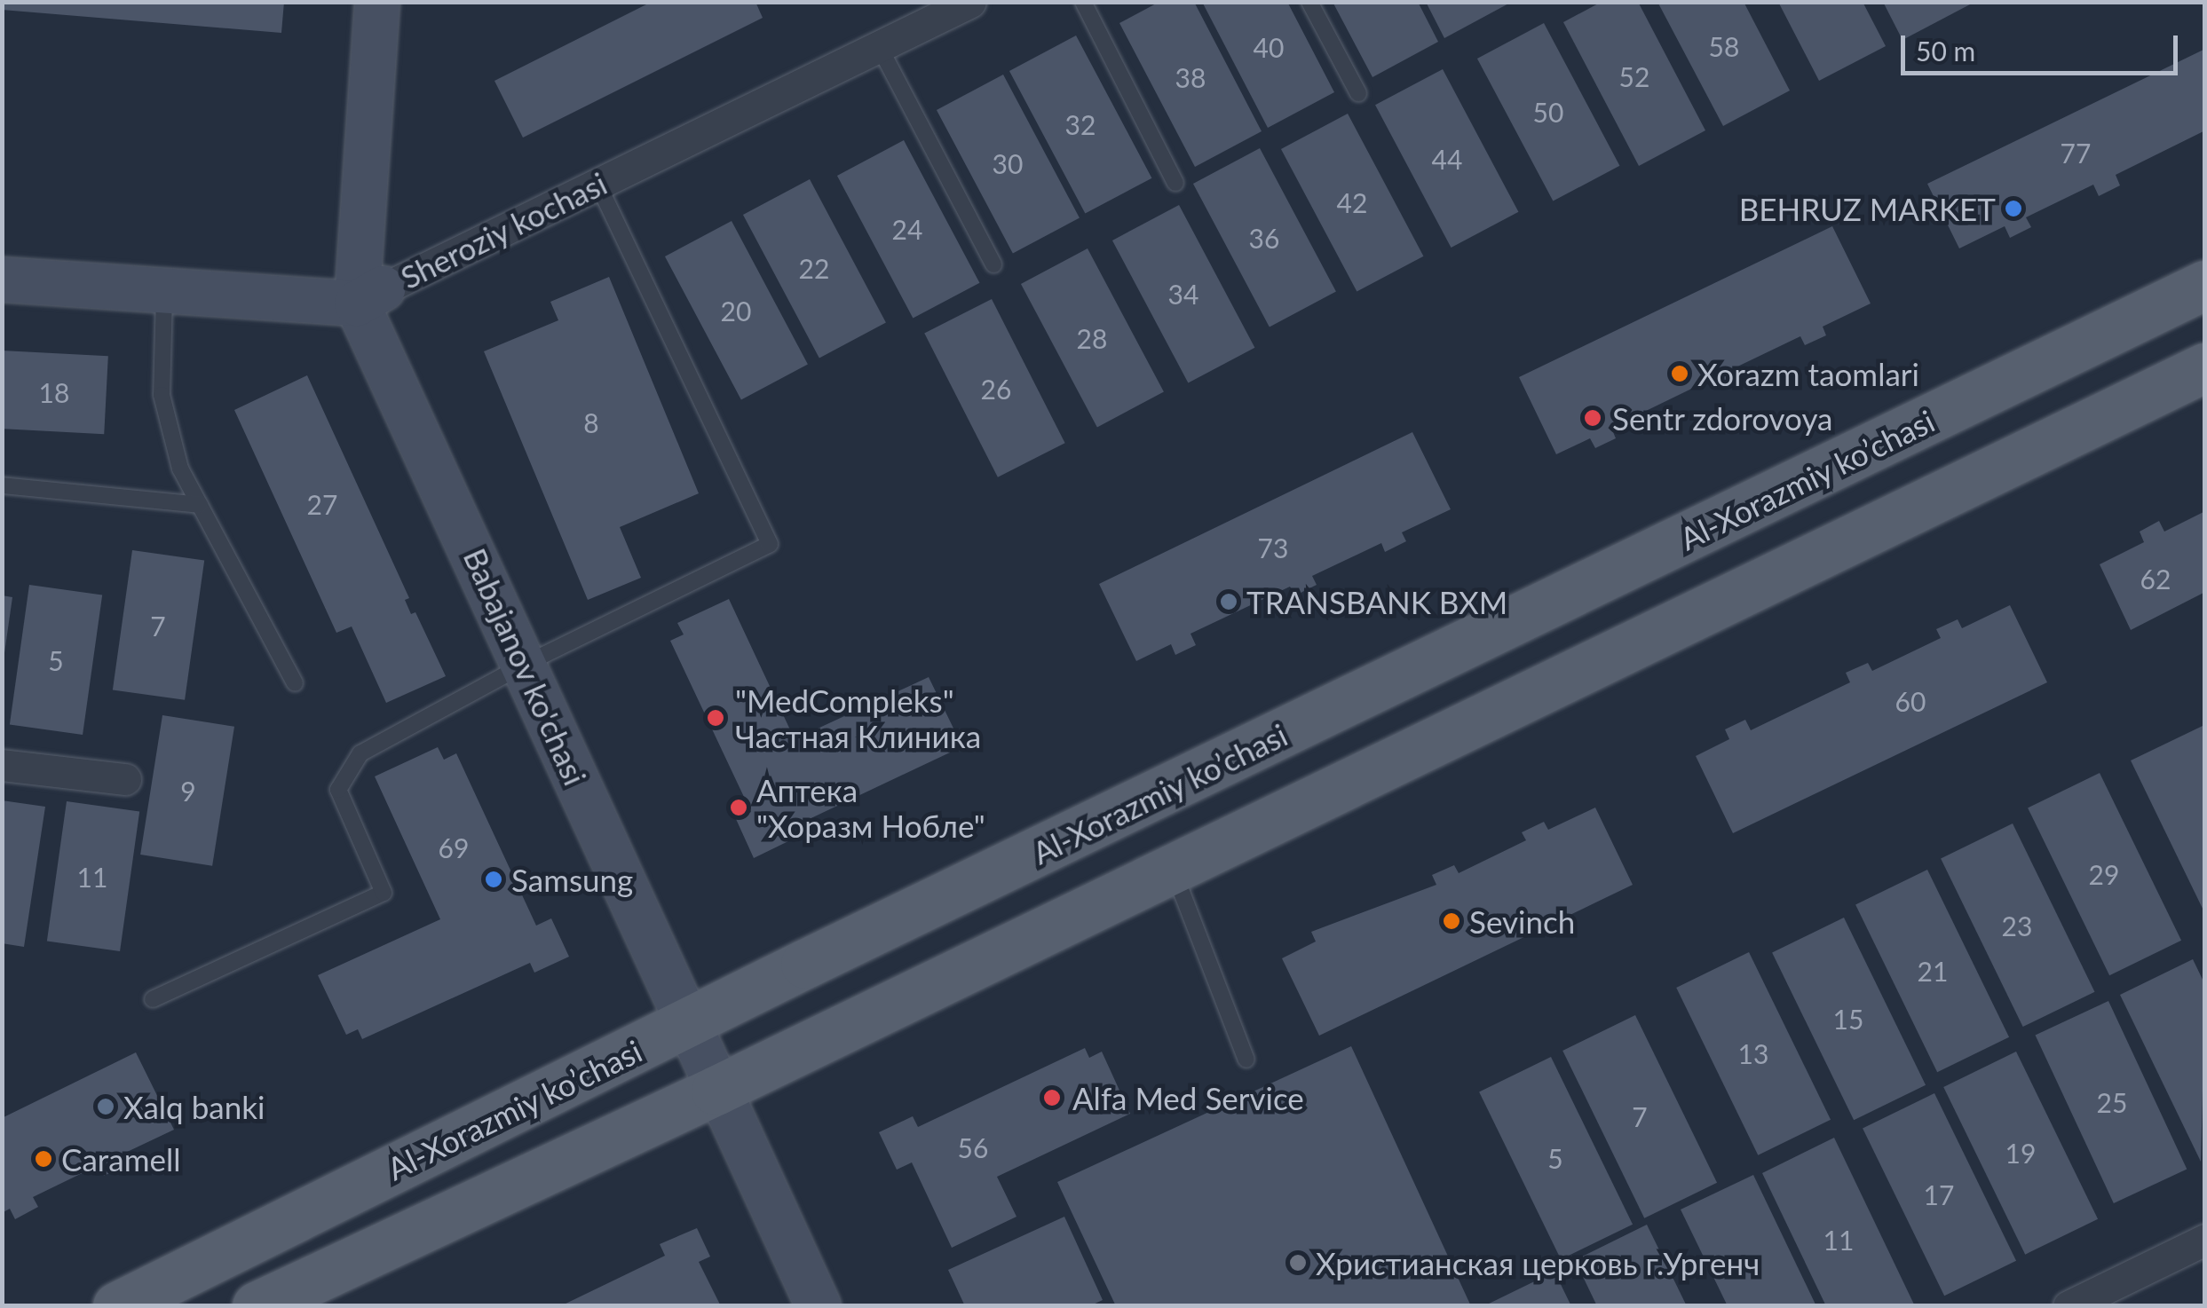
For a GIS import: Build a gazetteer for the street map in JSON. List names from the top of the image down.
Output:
{
  "streets": {
    "main road": ["Al-Xorazmiy ko’chasi"],
    "street": ["Sheroziy kochasi", "Babajanov ko'chasi"]
  },
  "crossings": [
    ["Sheroziy kochasi", "Babajanov ko'chasi"],
    ["Al-Xorazmiy ko’chasi", "Babajanov ko'chasi"]
  ],
  "places": [
    "BEHRUZ MARKET",
    "Xorazm taomlari",
    "Sentr zdorovoya",
    "TRANSBANK BXM",
    "\"MedCompleks\" Частная Клиника",
    "Аптека \"Хоразм Нобле\"",
    "Samsung",
    "Sevinch",
    "Alfa Med Service",
    "Xalq banki",
    "Caramell",
    "Христианская церковь г.Ургенч"
  ],
  "house_numbers": [
    "58",
    "40",
    "52",
    "38",
    "50",
    "32",
    "77",
    "44",
    "30",
    "42",
    "24",
    "36",
    "22",
    "34",
    "20",
    "28",
    "26",
    "18",
    "8",
    "27",
    "73",
    "62",
    "7",
    "5",
    "60",
    "9",
    "69",
    "29",
    "11",
    "23",
    "21",
    "15",
    "13",
    "25",
    "7",
    "56",
    "19",
    "5",
    "17",
    "11"
  ],
  "scale_bar": "50 m"
}
